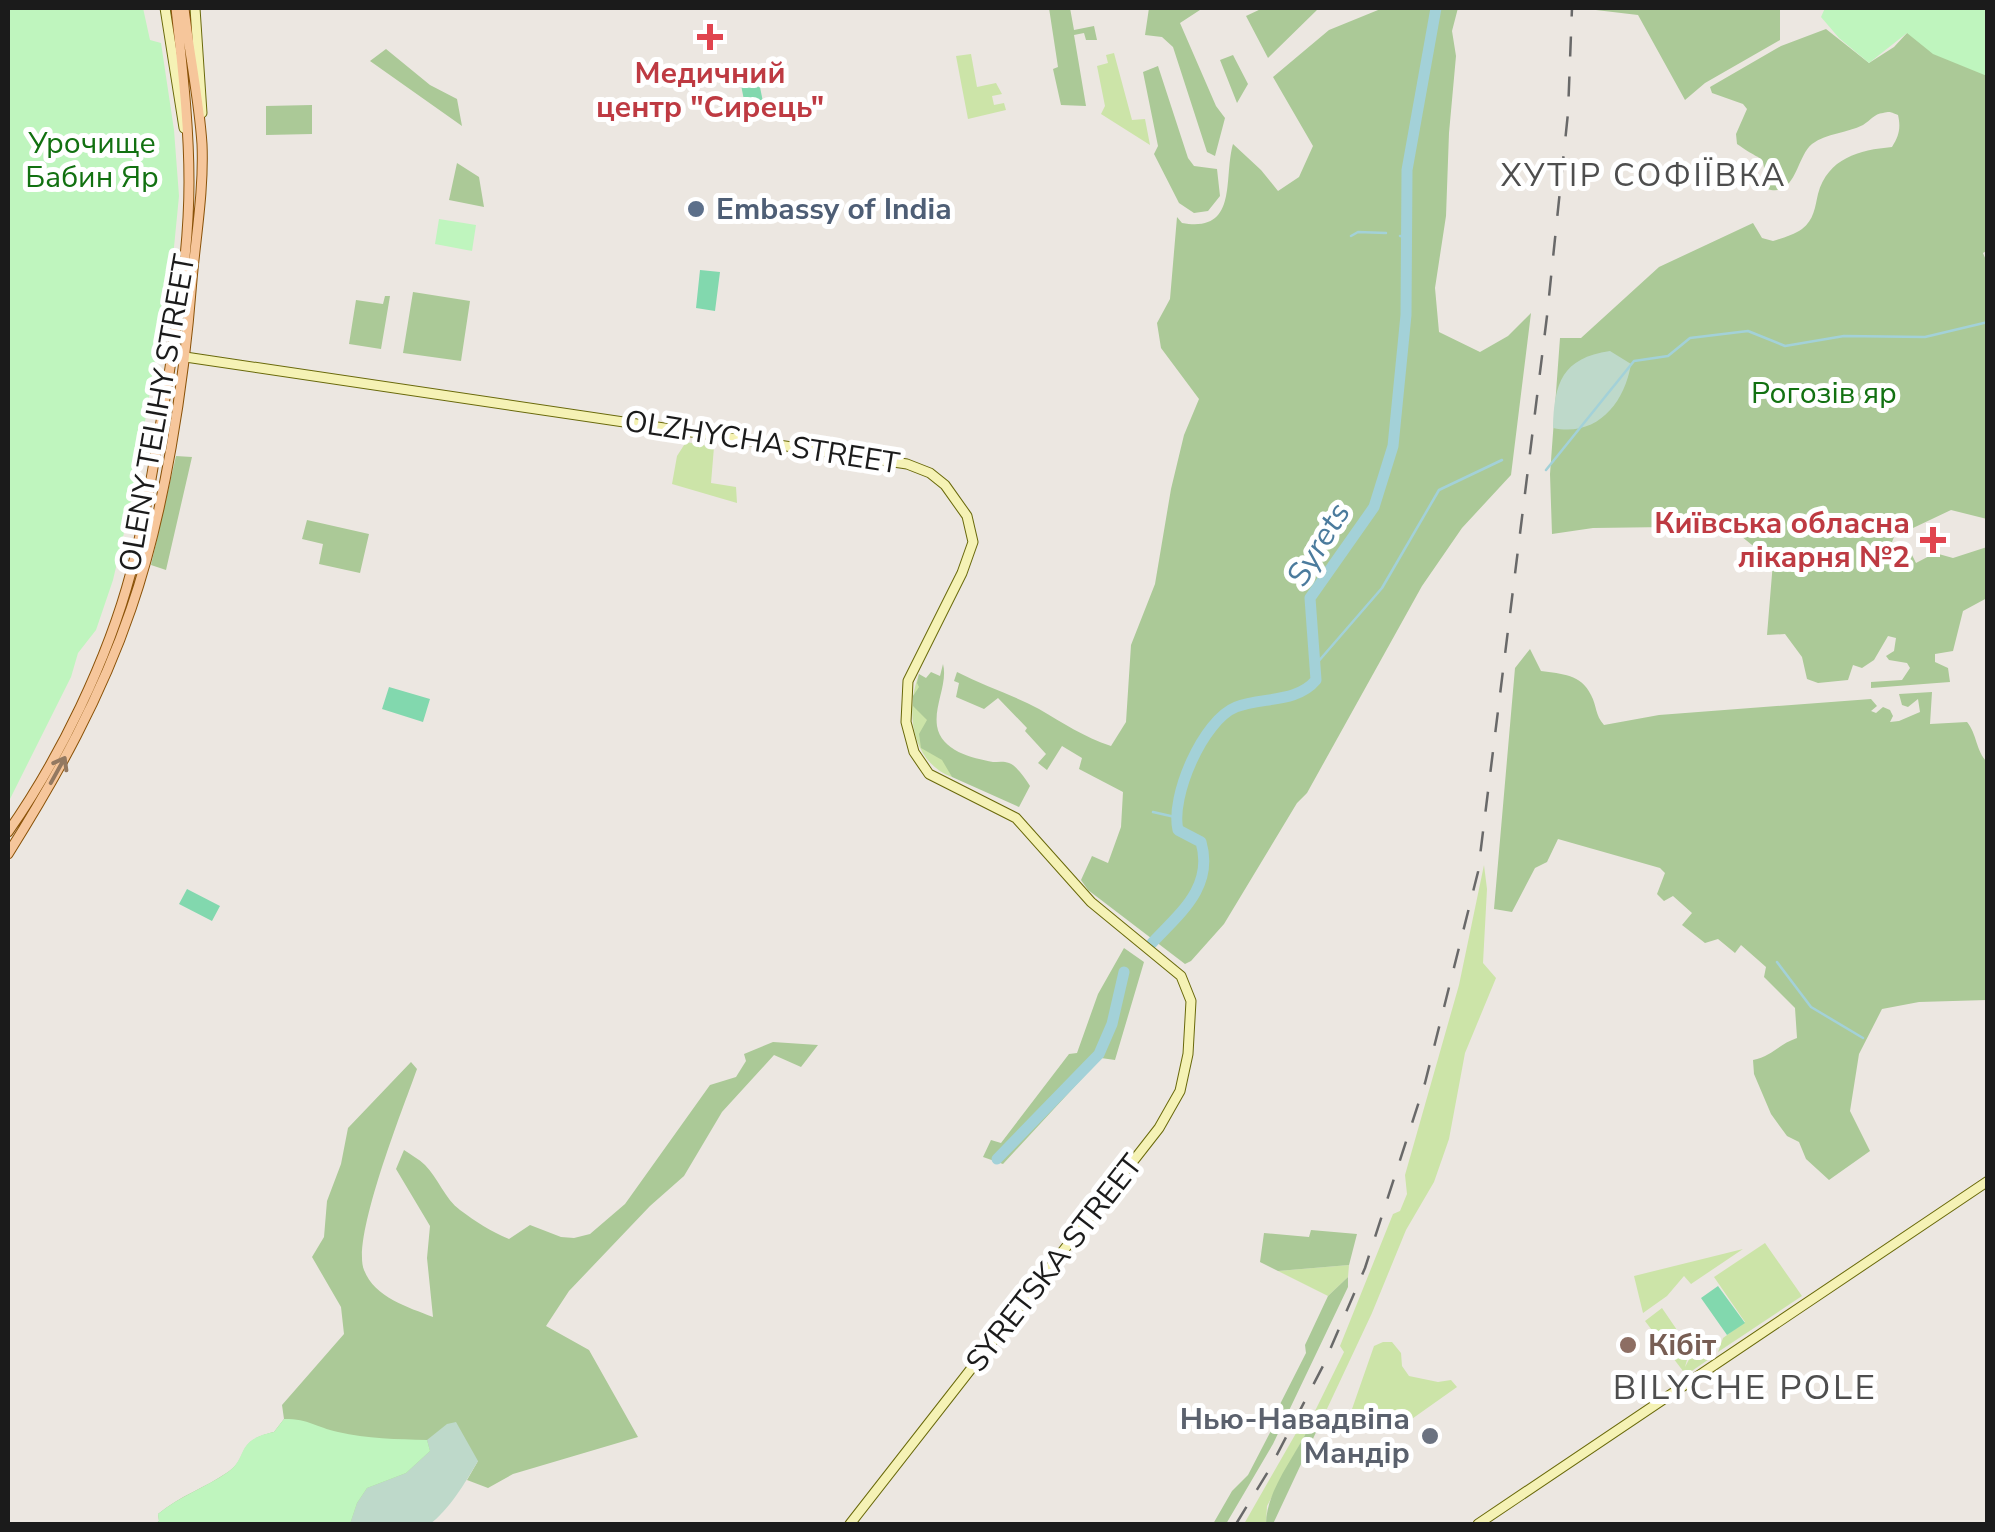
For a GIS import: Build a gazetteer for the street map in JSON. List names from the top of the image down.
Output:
{
  "streets": {
    "main road": ["OLENY TELIHY STREET", "OLZHYCHA STREET", "SYRETSKA STREET"]
  },
  "crossings": [
    ["OLENY TELIHY STREET", "OLZHYCHA STREET"],
    ["OLZHYCHA STREET", "SYRETSKA STREET"]
  ],
  "districts": ["ХУТІР СОФІЇВКА", "BILYCHE POLE"],
  "water": ["Syrets"],
  "parks": ["Урочище Бабин Яр", "Рогозів яр"],
  "places": {
    "health": ["Медичний центр \"Сирець\"", "Київська обласна лікарня №2"],
    "other": ["Embassy of India", "Кібіт", "Нью-Навадвіпа Мандір"]
  }
}
